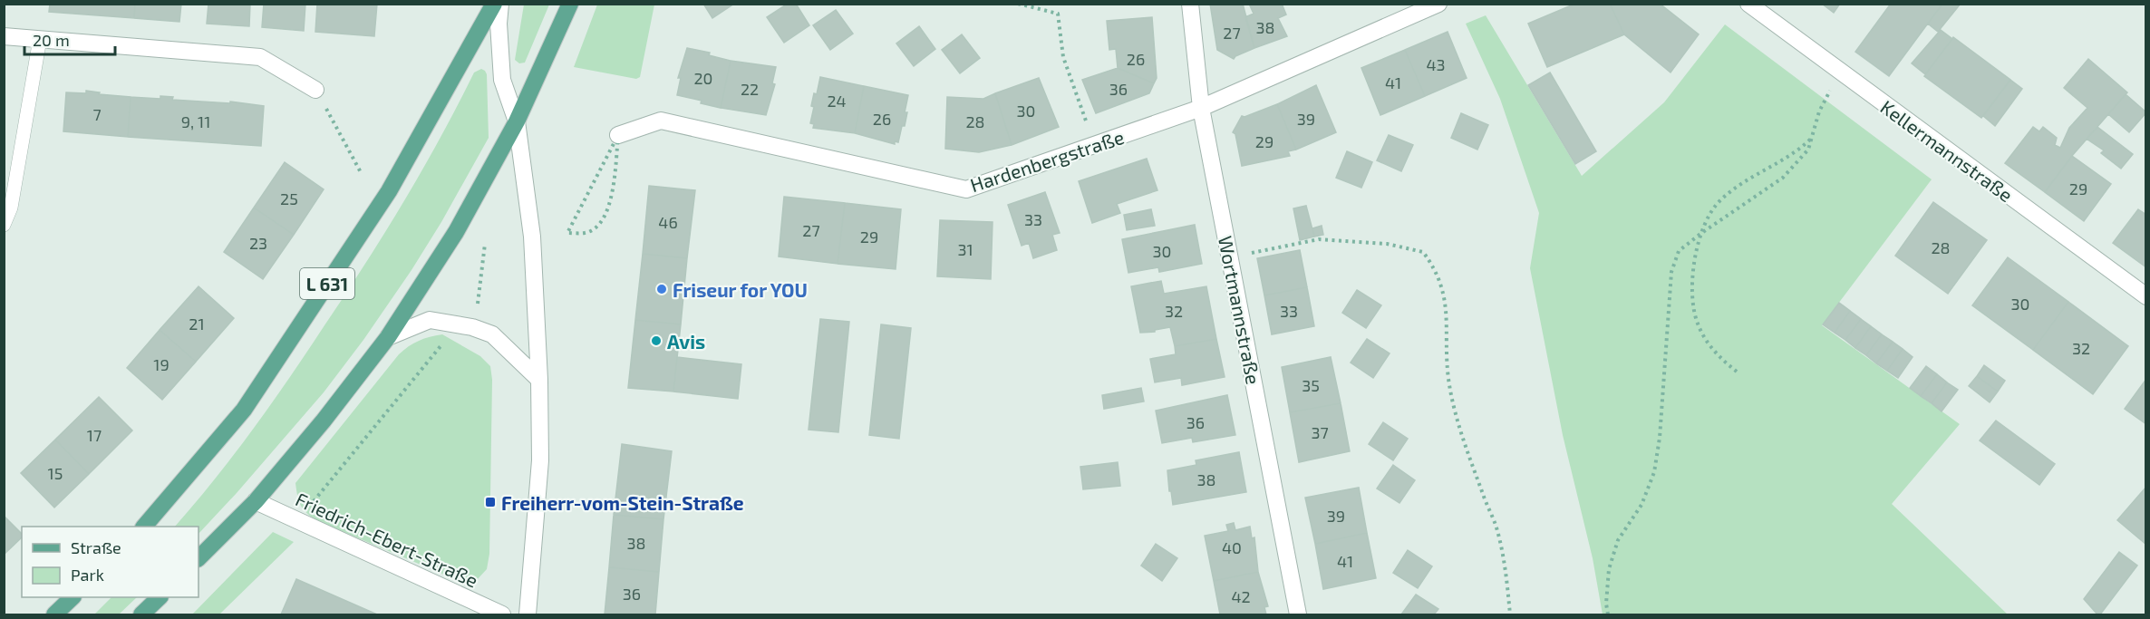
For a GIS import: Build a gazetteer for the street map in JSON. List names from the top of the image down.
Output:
{
  "streets": {
    "main road": ["L 631"],
    "street": [
      "Kellermannstraße",
      "Hardenbergstraße",
      "Wortmannstraße",
      "Friedrich-Ebert-Straße"
    ]
  },
  "crossings": [
    ["Hardenbergstraße", "Wortmannstraße"]
  ],
  "places": {
    "other": ["Friseur for YOU", "Avis"],
    "transit": ["Freiherr-vom-Stein-Straße"]
  },
  "house_numbers": [
    "38",
    "27",
    "26",
    "43",
    "20",
    "41",
    "22",
    "36",
    "24",
    "30",
    "7",
    "26",
    "39",
    "9, 11",
    "28",
    "29",
    "29",
    "25",
    "33",
    "46",
    "27",
    "29",
    "23",
    "28",
    "31",
    "30",
    "30",
    "32",
    "33",
    "21",
    "32",
    "19",
    "35",
    "36",
    "37",
    "17",
    "15",
    "38",
    "39",
    "38",
    "40",
    "41",
    "36",
    "42"
  ],
  "legend": ["Straße", "Park"],
  "scale_bar": "20 m"
}
